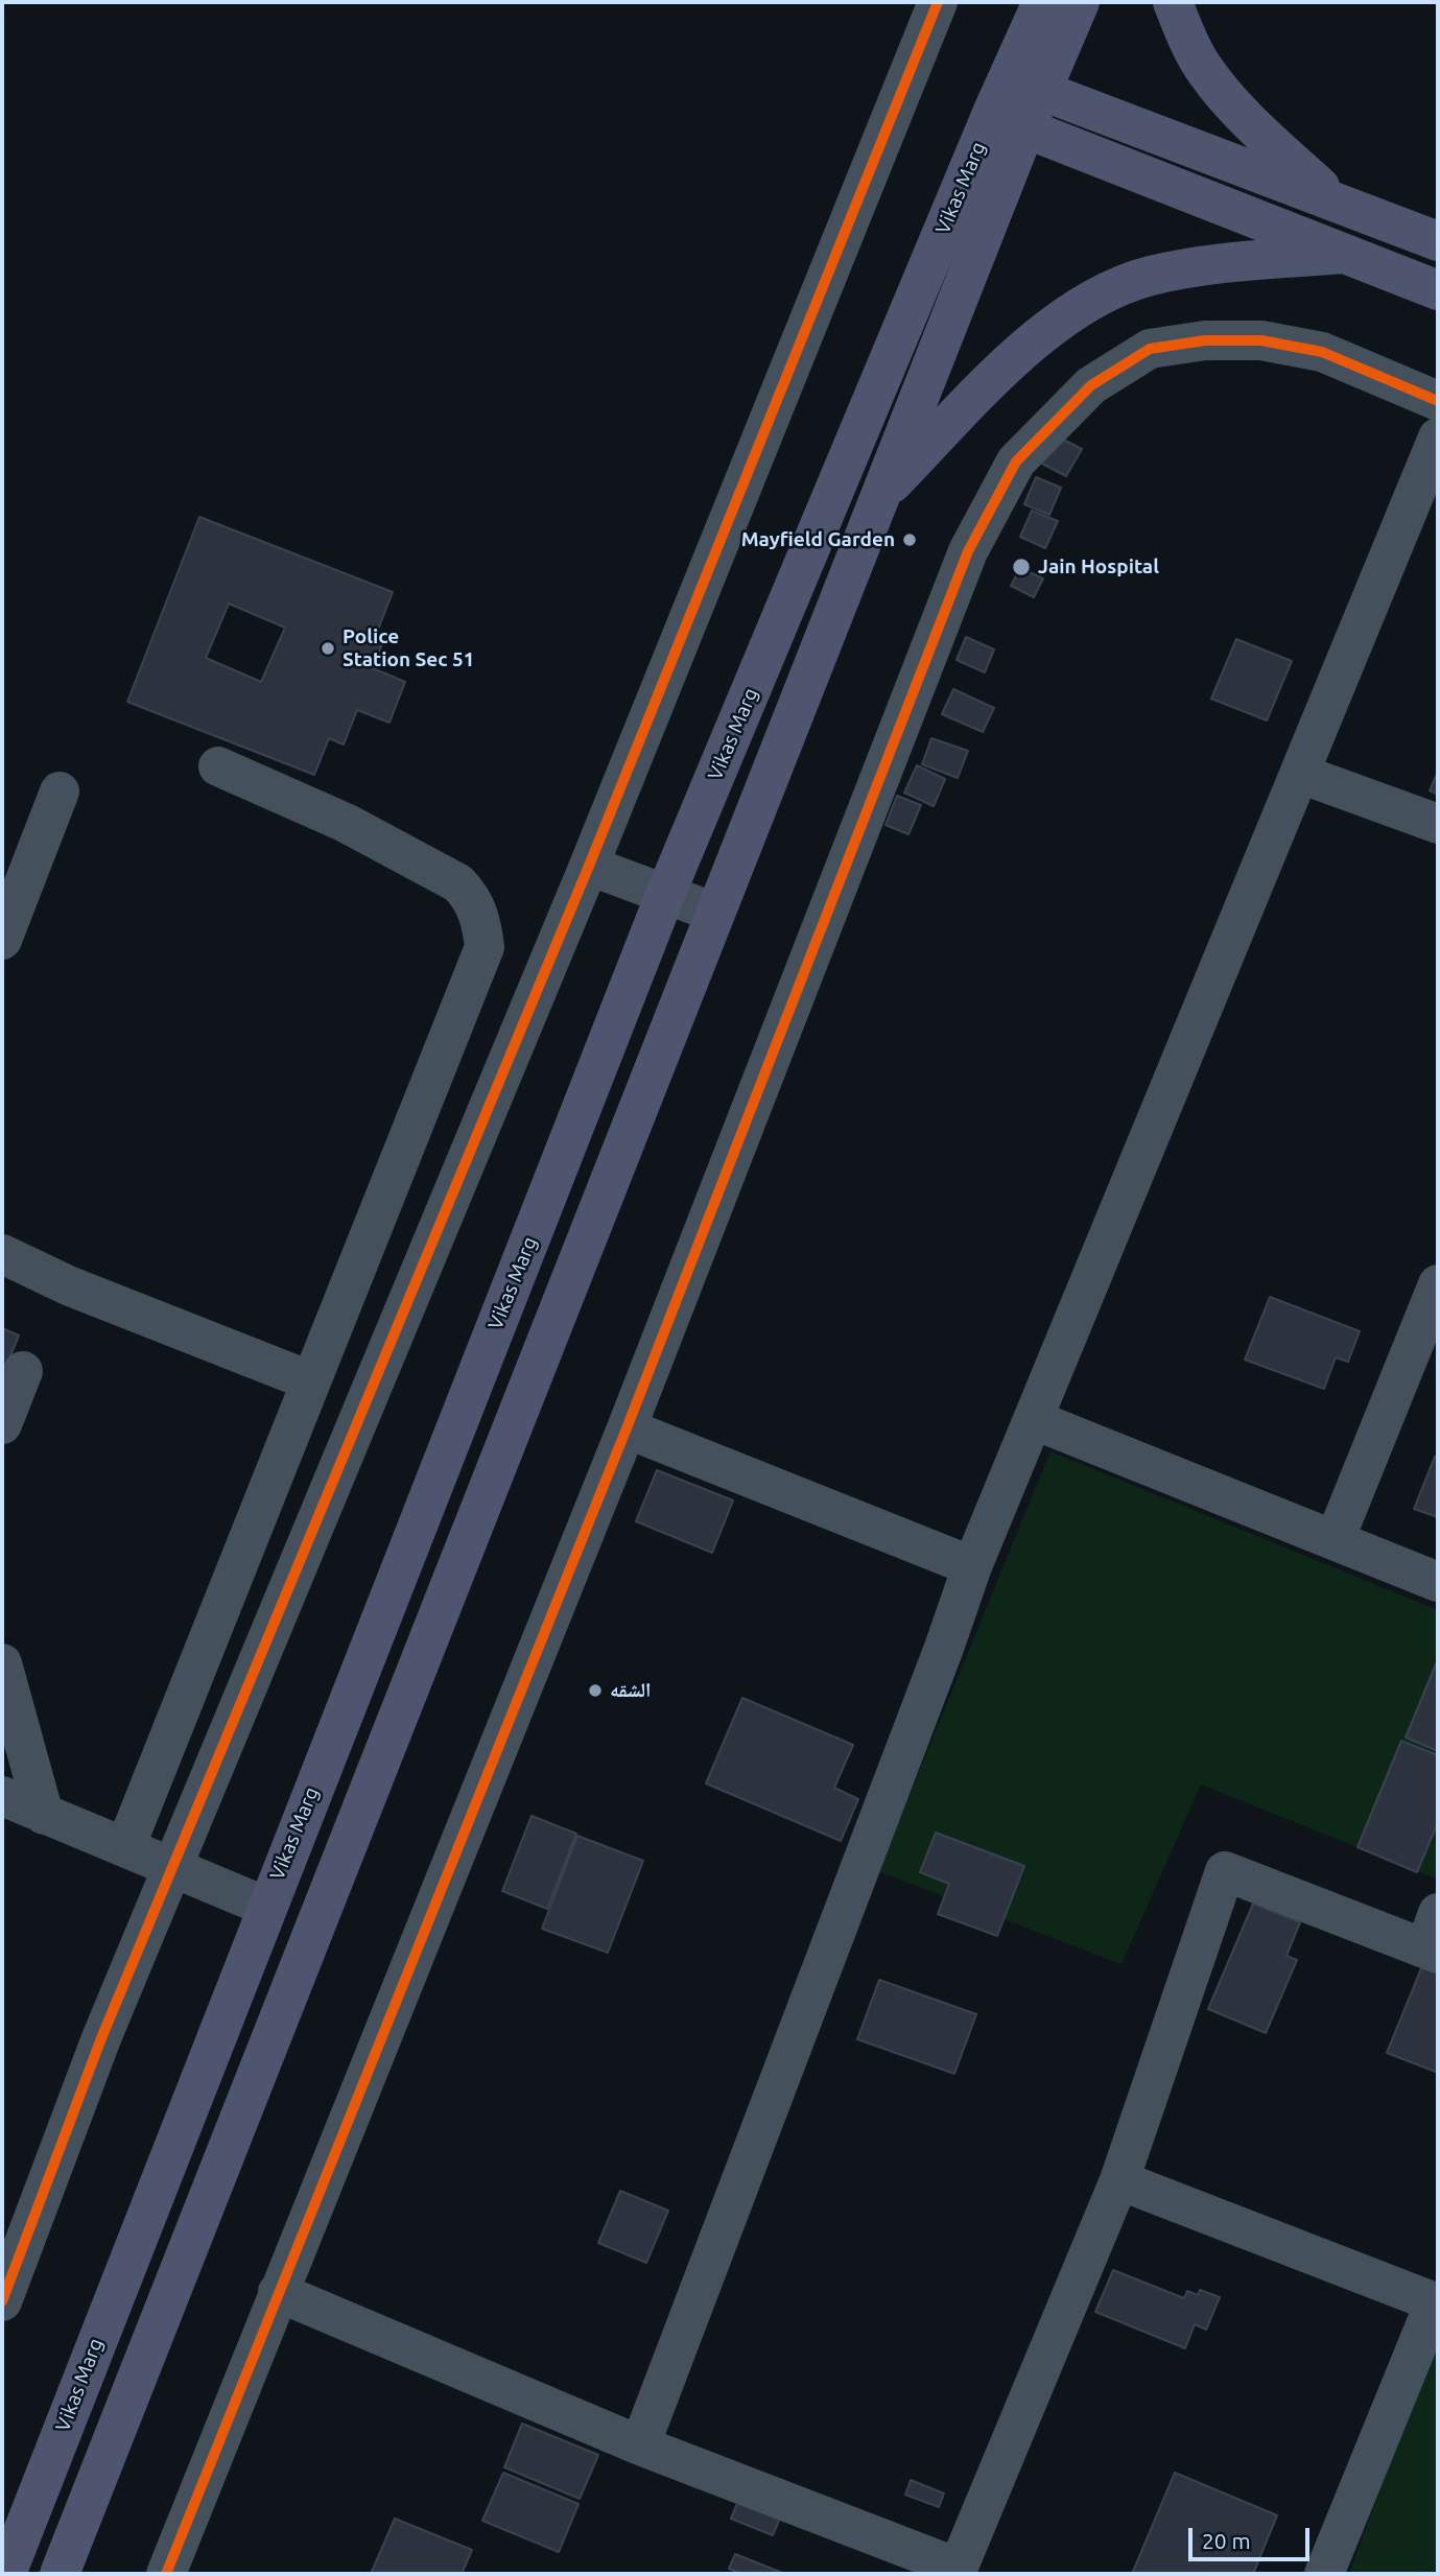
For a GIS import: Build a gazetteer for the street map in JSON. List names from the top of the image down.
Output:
{
  "streets": {
    "main road": ["Vikas Marg"]
  },
  "places": [
    "Mayfield Garden",
    "Jain Hospital",
    "Police Station Sec 51",
    "الشقه"
  ],
  "scale_bar": "20 m"
}
